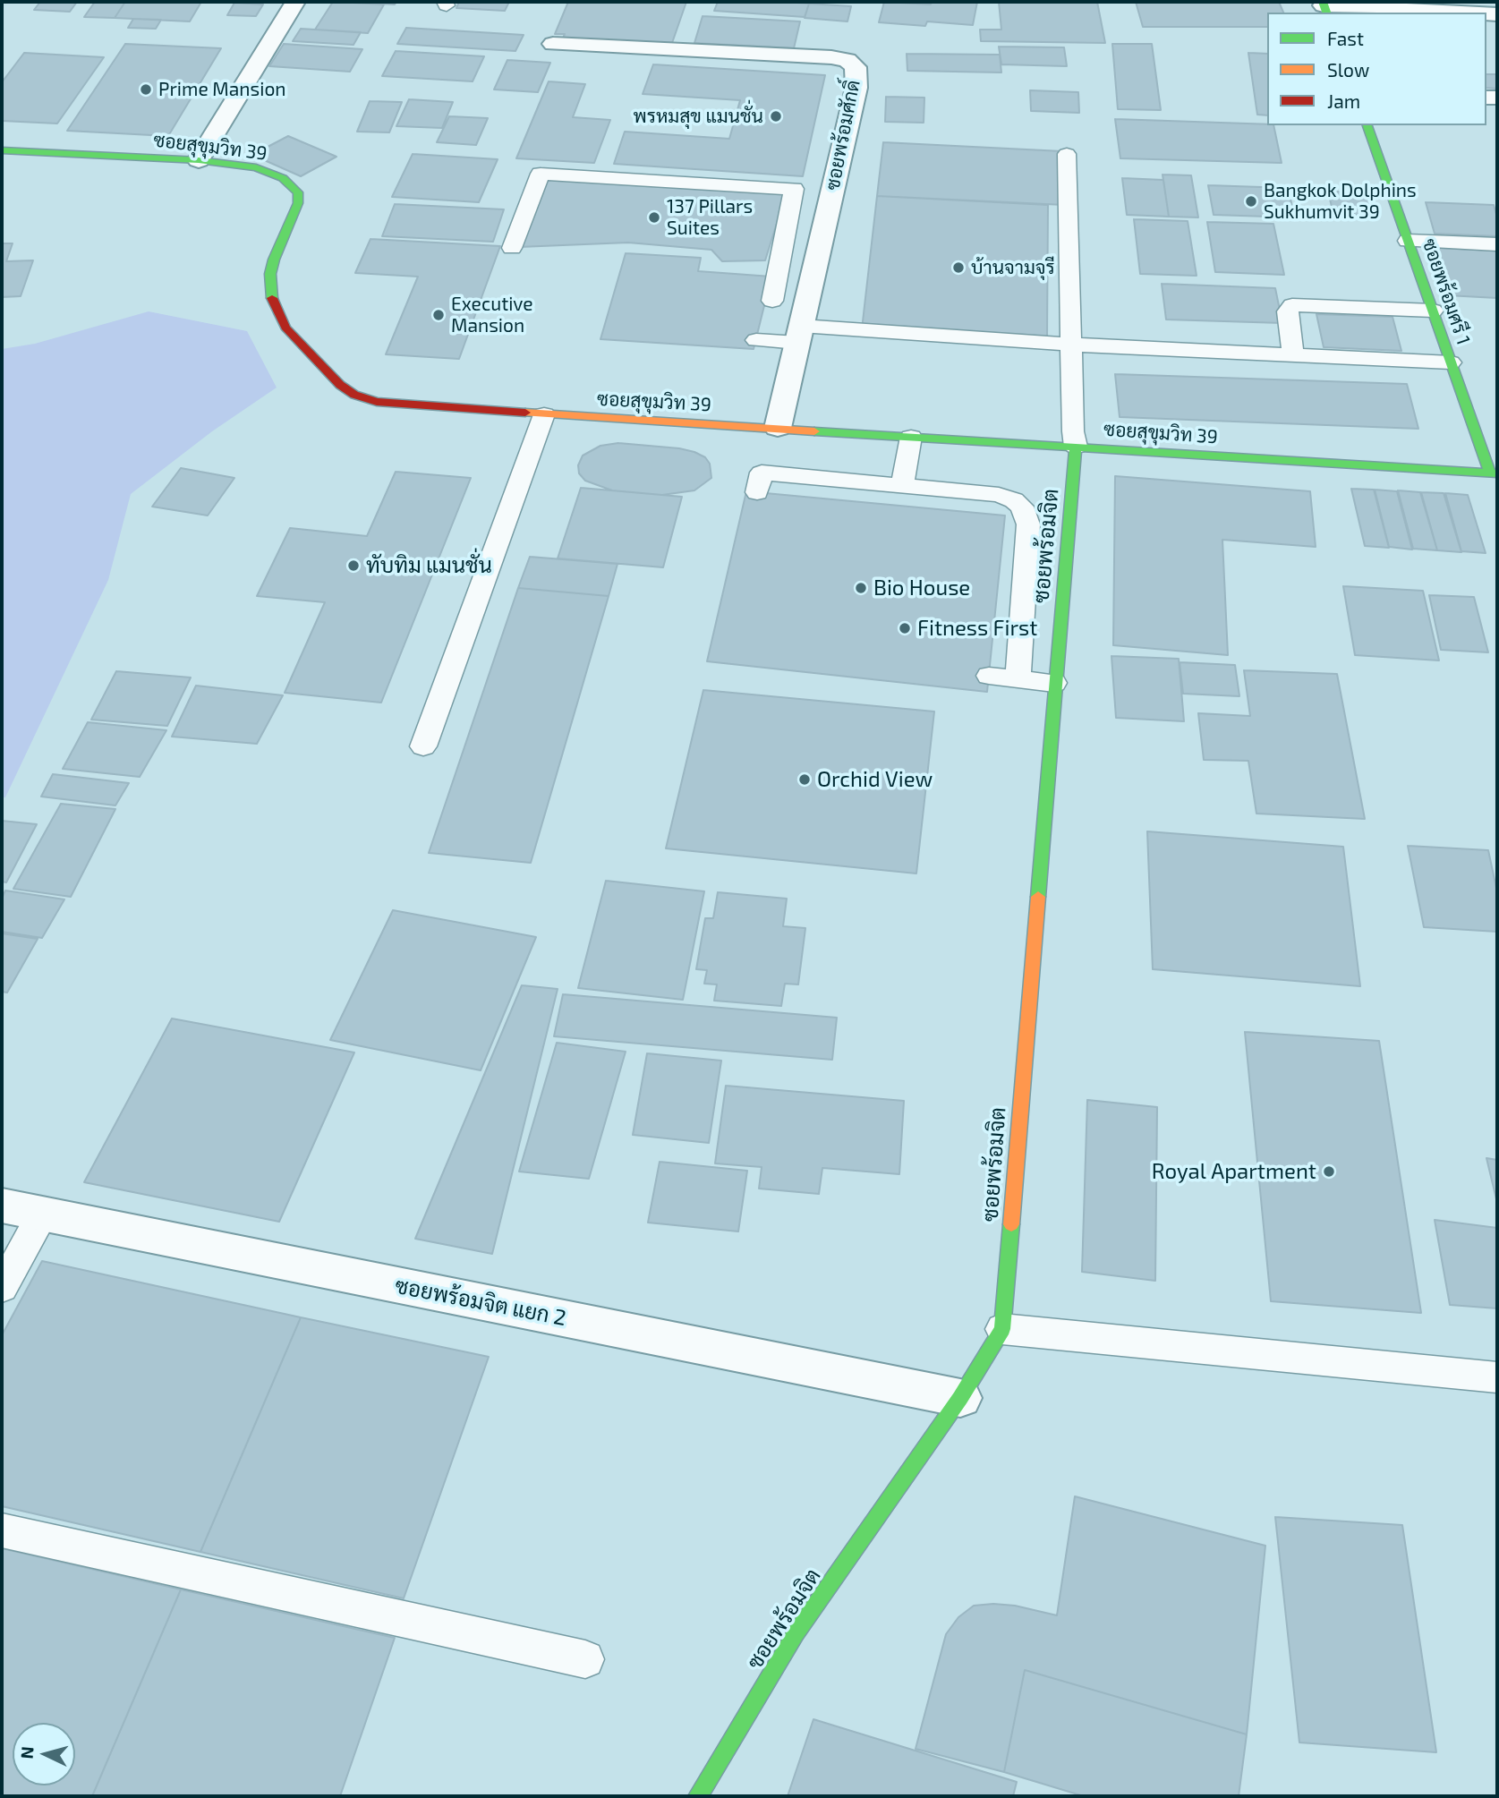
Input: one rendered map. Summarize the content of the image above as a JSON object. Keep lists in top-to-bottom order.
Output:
{
  "streets": {
    "street": [
      "ซอยพร้อมศักดิ์",
      "ซอยสุขุมวิท 39",
      "ซอยพร้อมศรี 1",
      "ซอยพร้อมจิต",
      "ซอยพร้อมจิต แยก 2"
    ]
  },
  "crossings": [
    ["ซอยพร้อมศักดิ์", "ซอยสุขุมวิท 39"],
    ["ซอยสุขุมวิท 39", "ซอยพร้อมศรี 1"],
    ["ซอยสุขุมวิท 39", "ซอยพร้อมจิต"],
    ["ซอยพร้อมจิต", "ซอยพร้อมจิต แยก 2"]
  ],
  "places": [
    "Prime Mansion",
    "พรหมสุข แมนชั่น",
    "Bangkok Dolphins Sukhumvit 39",
    "137 Pillars Suites",
    "บ้านจามจุรี",
    "Executive Mansion",
    "ทับทิม แมนชั่น",
    "Bio House",
    "Fitness First",
    "Orchid View",
    "Royal Apartment"
  ],
  "legend": ["Fast", "Slow", "Jam"],
  "north": "left"
}
